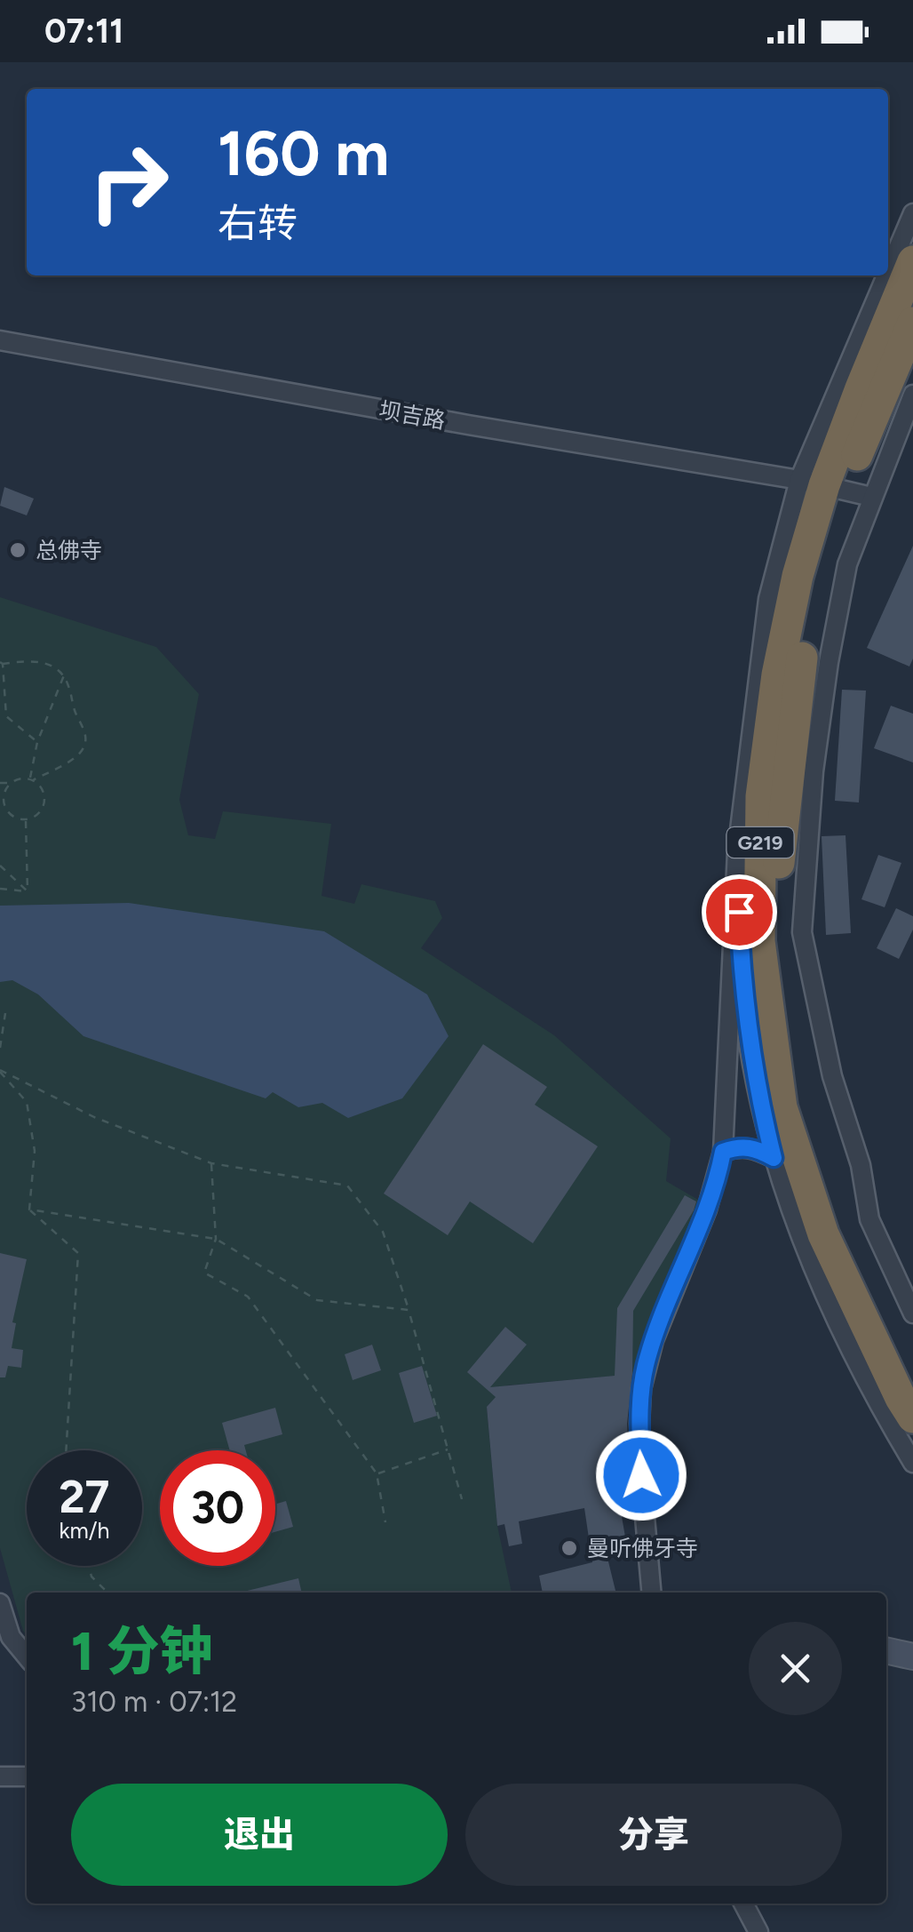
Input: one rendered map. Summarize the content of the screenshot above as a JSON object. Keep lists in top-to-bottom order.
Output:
{
  "streets": {
    "highway": ["G219"],
    "street": ["坝吉路"]
  },
  "crossings": [
    ["坝吉路", "G219"]
  ],
  "places": ["总佛寺", "曼听佛牙寺"],
  "page": {
    "status": "07:11",
    "turn": ["160 m", "右转"],
    "speed": "27 km/h",
    "limit": "30",
    "heading": ["1 分钟", "310 m · 07:12"],
    "buttons": ["退出", "分享"]
  }
}
